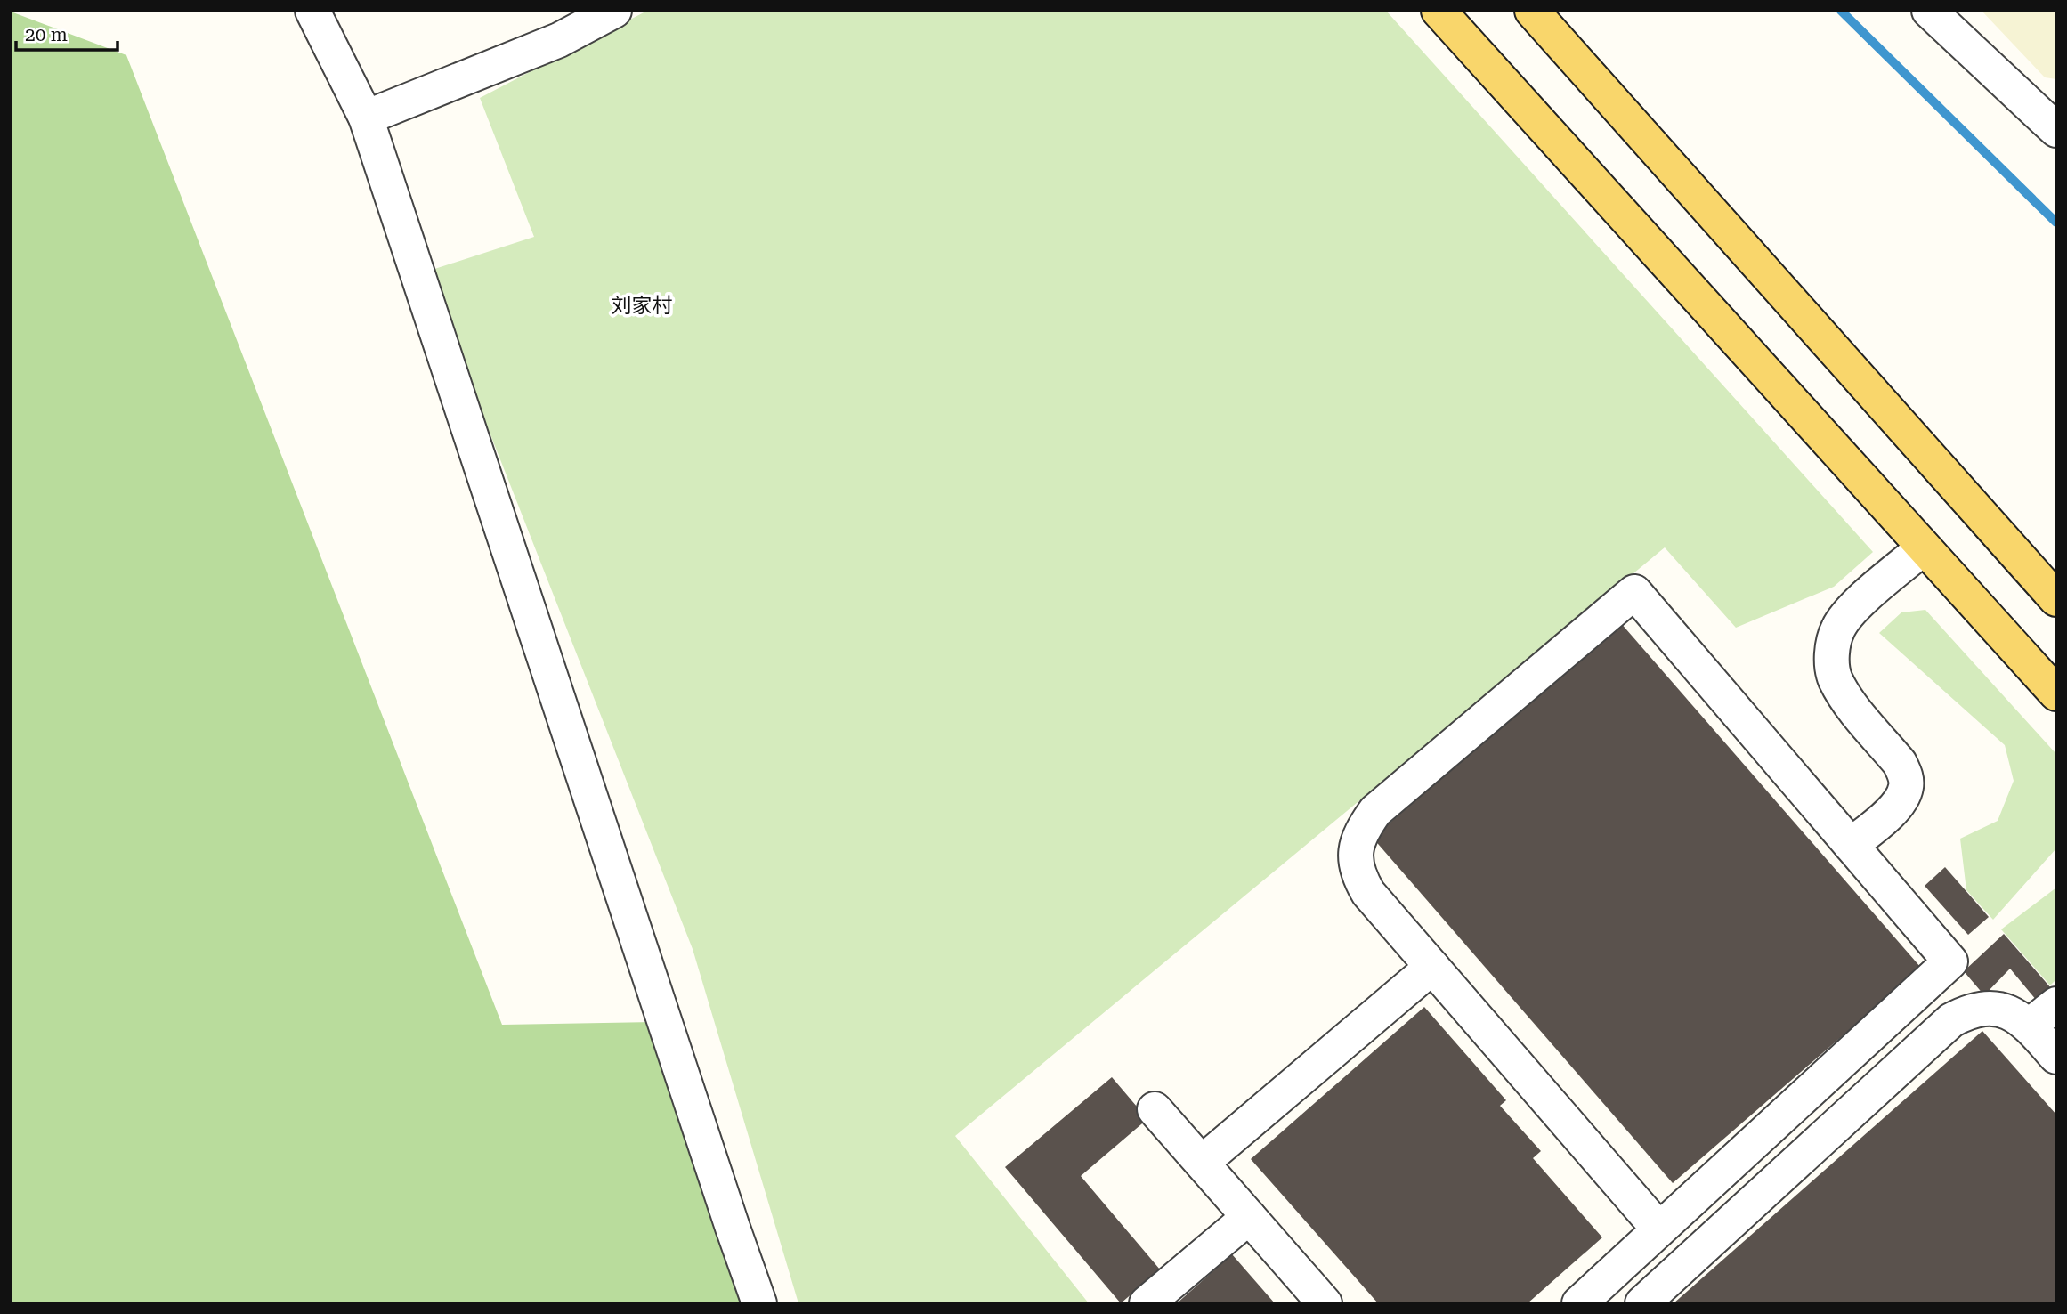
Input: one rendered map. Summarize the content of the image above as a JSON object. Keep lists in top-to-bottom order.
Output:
{
  "districts": ["刘家村"],
  "scale_bar": "20 m"
}
